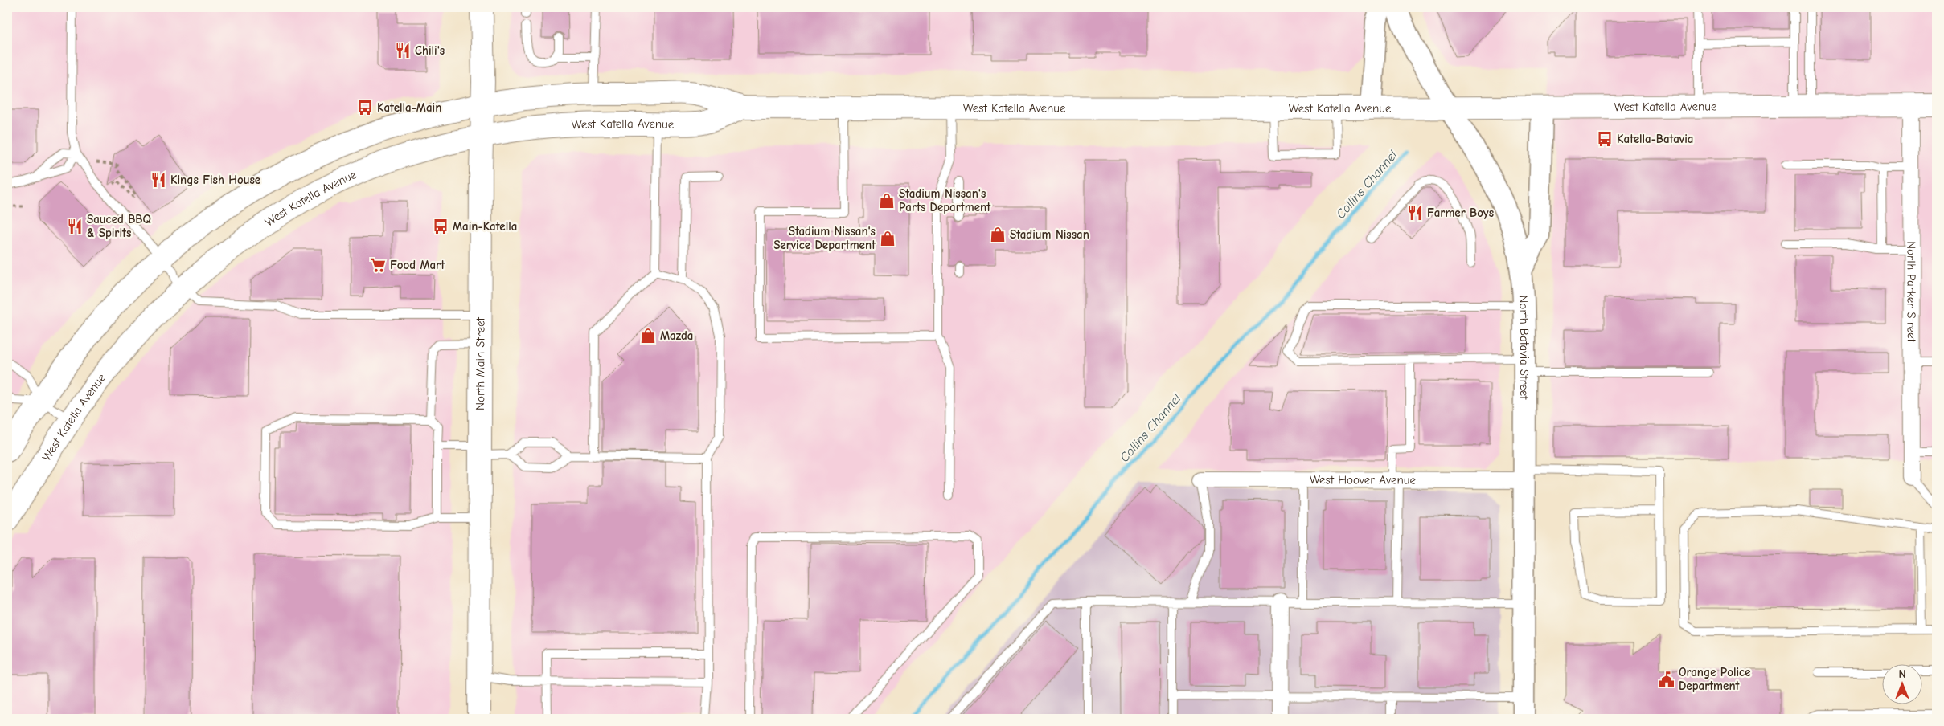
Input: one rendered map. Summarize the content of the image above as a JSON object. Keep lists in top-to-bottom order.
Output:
{
  "streets": {
    "main road": ["West Katella Avenue", "North Main Street"],
    "street": ["North Parker Street", "North Batavia Street", "West Hoover Avenue"]
  },
  "crossings": [
    ["West Katella Avenue", "North Parker Street"],
    ["West Katella Avenue", "North Batavia Street"],
    ["West Katella Avenue", "North Main Street"],
    ["North Batavia Street", "West Hoover Avenue"]
  ],
  "water": ["Collins Channel"],
  "places": {
    "restaurant": [
      "Chili's",
      "Kings Fish House",
      "Farmer Boys",
      "Sauced BBQ & Spirits"
    ],
    "bus stop": ["Katella-Main", "Katella-Batavia", "Main-Katella"],
    "shop": [
      "Stadium Nissan's Parts Department",
      "Stadium Nissan",
      "Stadium Nissan's Service Department",
      "Mazda"
    ],
    "supermarket": ["Food Mart"],
    "public building": ["Orange Police Department"]
  },
  "north": "top"
}
